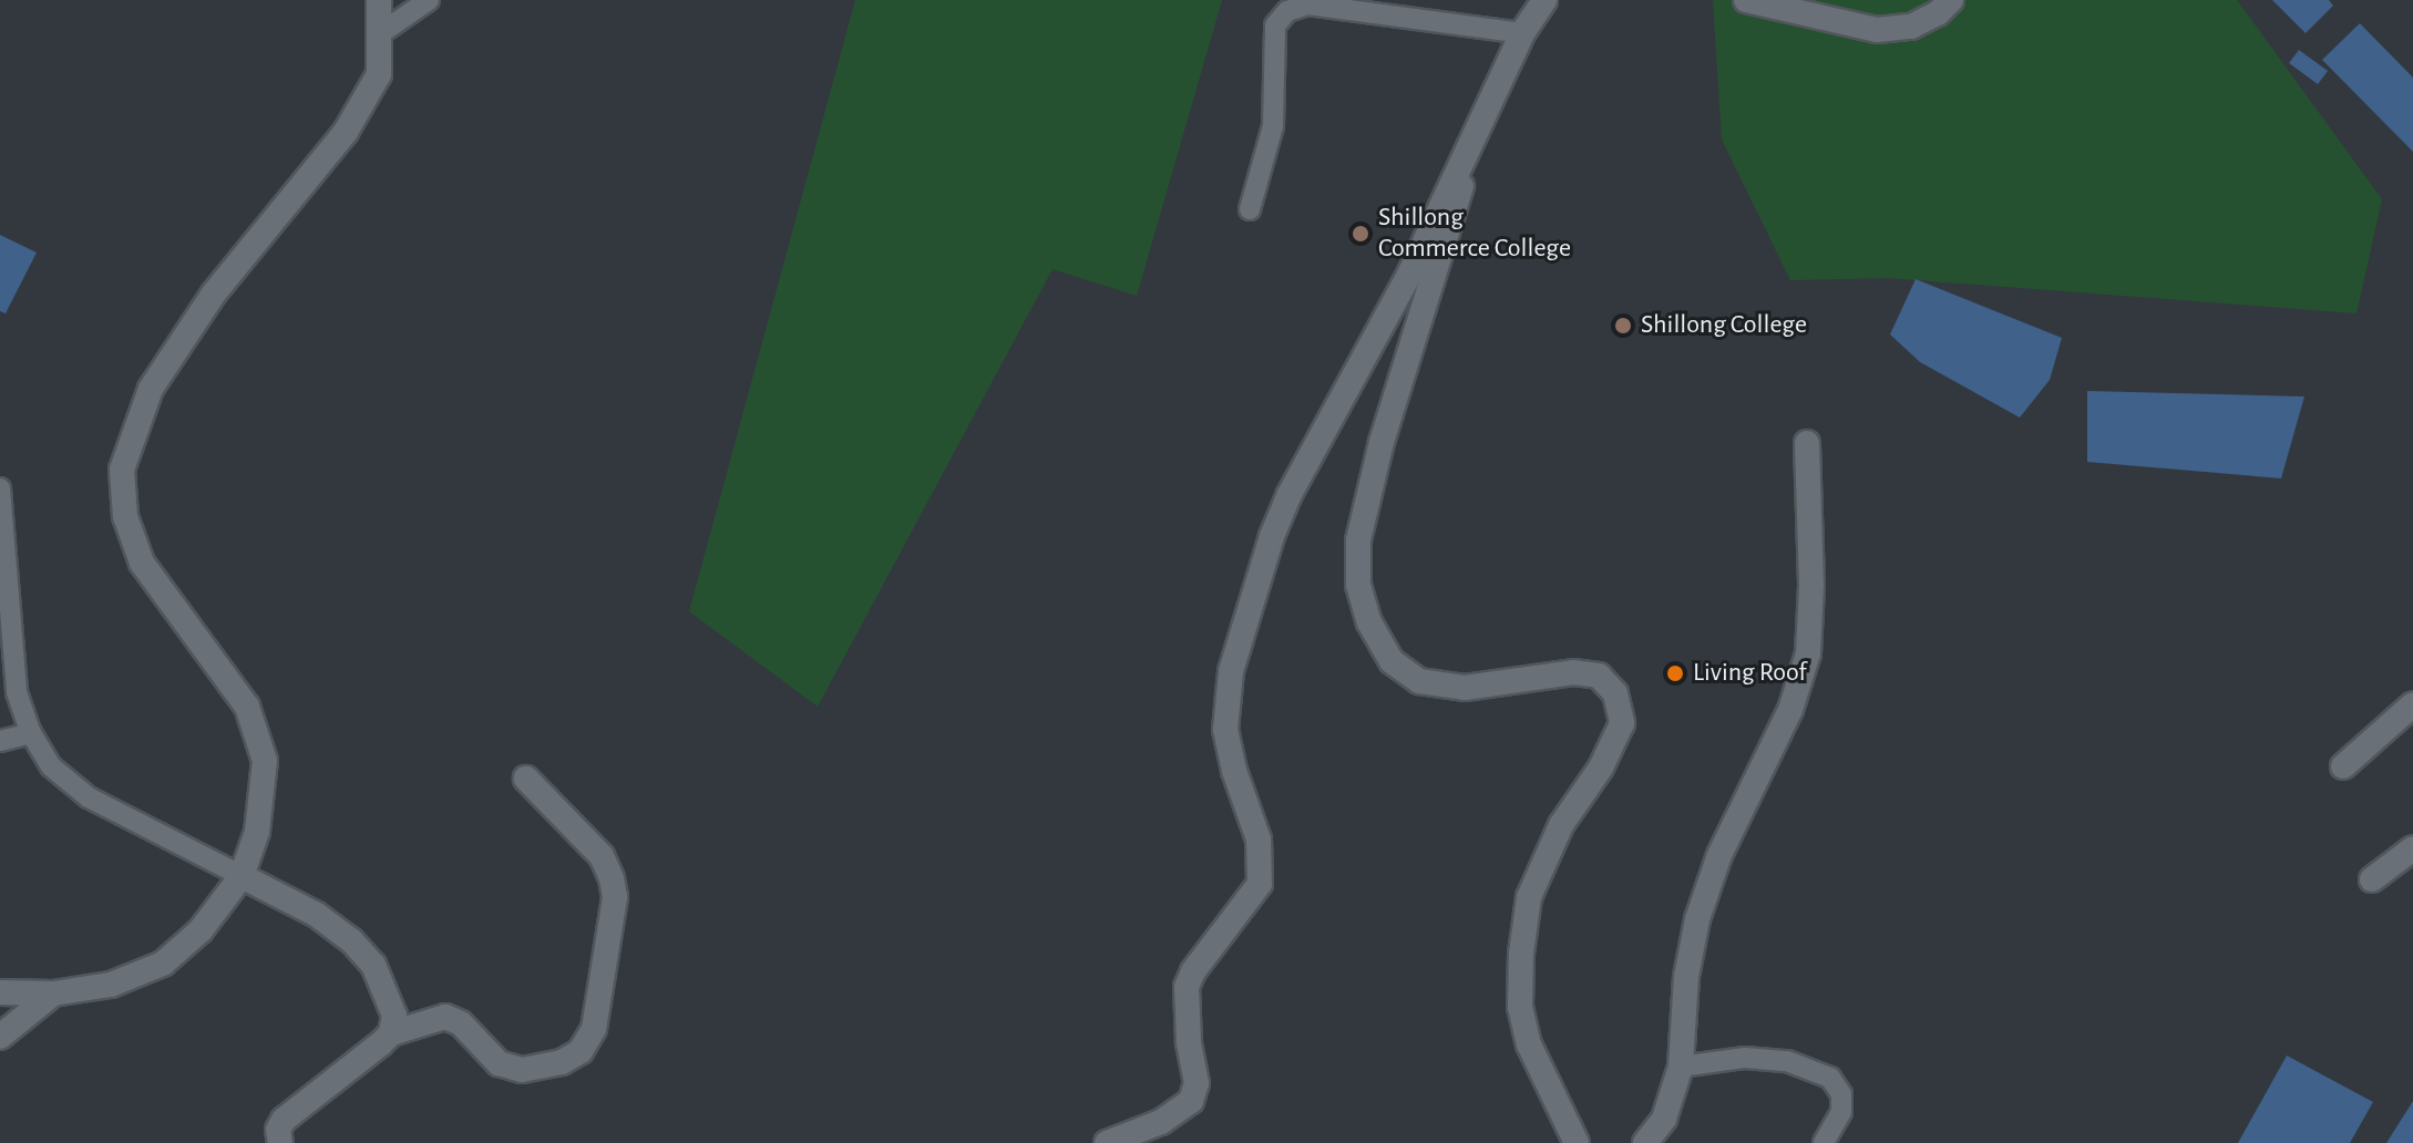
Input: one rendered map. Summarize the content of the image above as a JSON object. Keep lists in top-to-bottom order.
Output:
{
  "places": ["Shillong Commerce College", "Shillong College", "Living Roof"]
}
